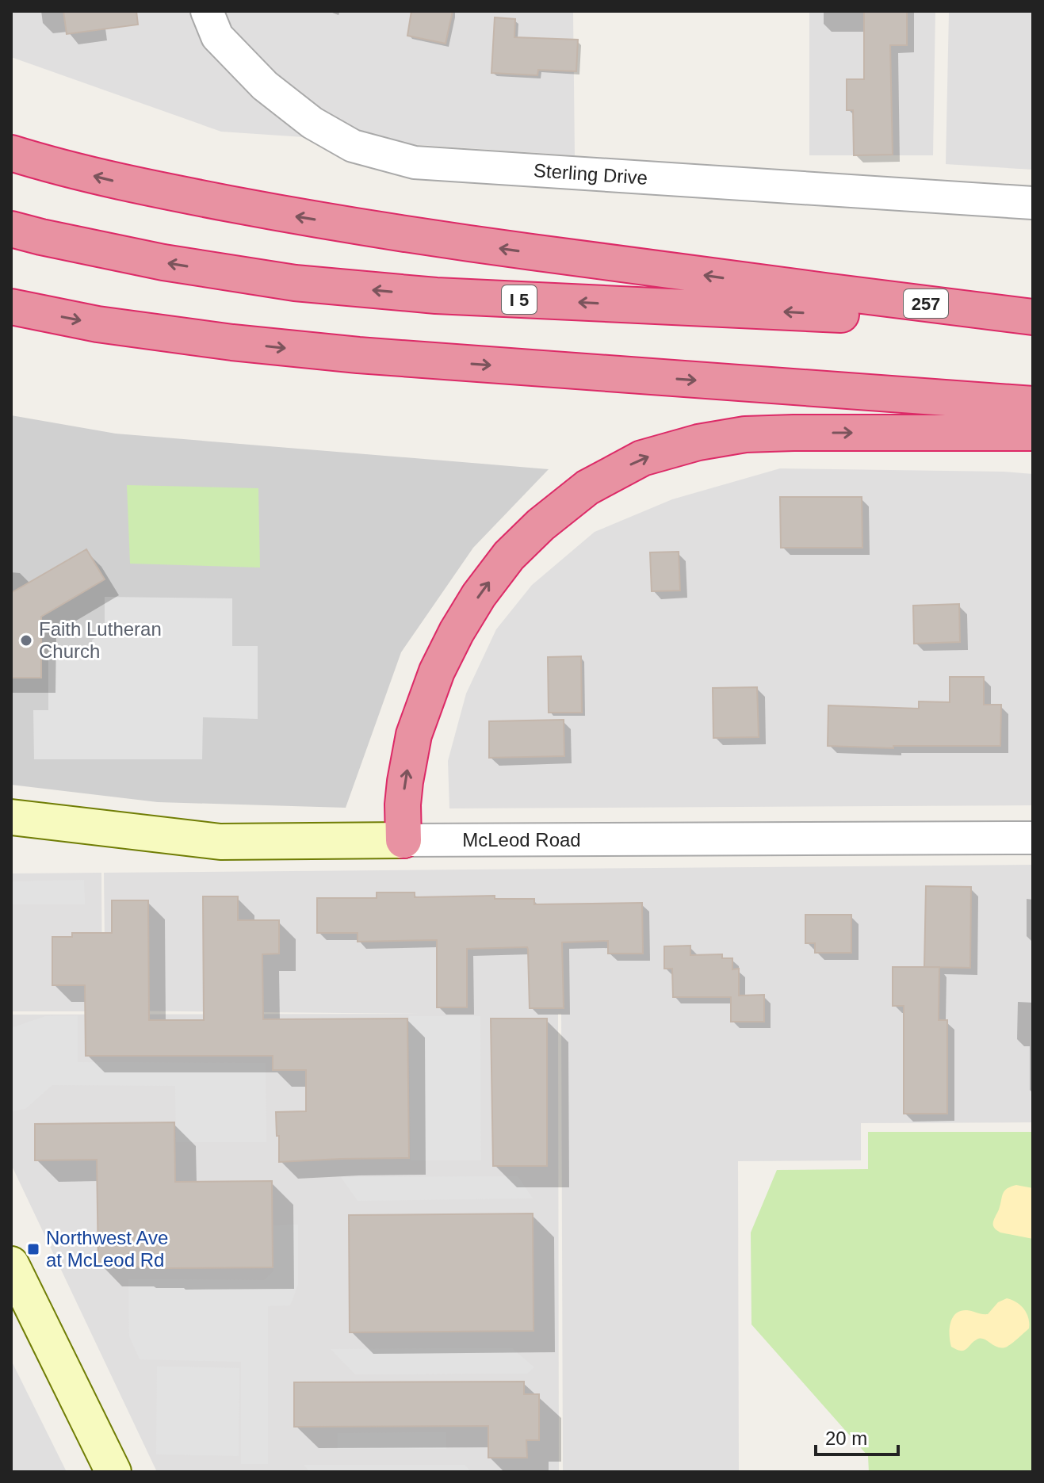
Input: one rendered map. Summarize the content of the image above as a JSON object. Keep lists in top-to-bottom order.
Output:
{
  "streets": {
    "highway": ["I 5", "257"],
    "main road": ["McLeod Road"],
    "street": ["Sterling Drive"]
  },
  "places": {
    "other": ["Faith Lutheran Church"],
    "transit": ["Northwest Ave at McLeod Rd"]
  },
  "scale_bar": "20 m"
}
